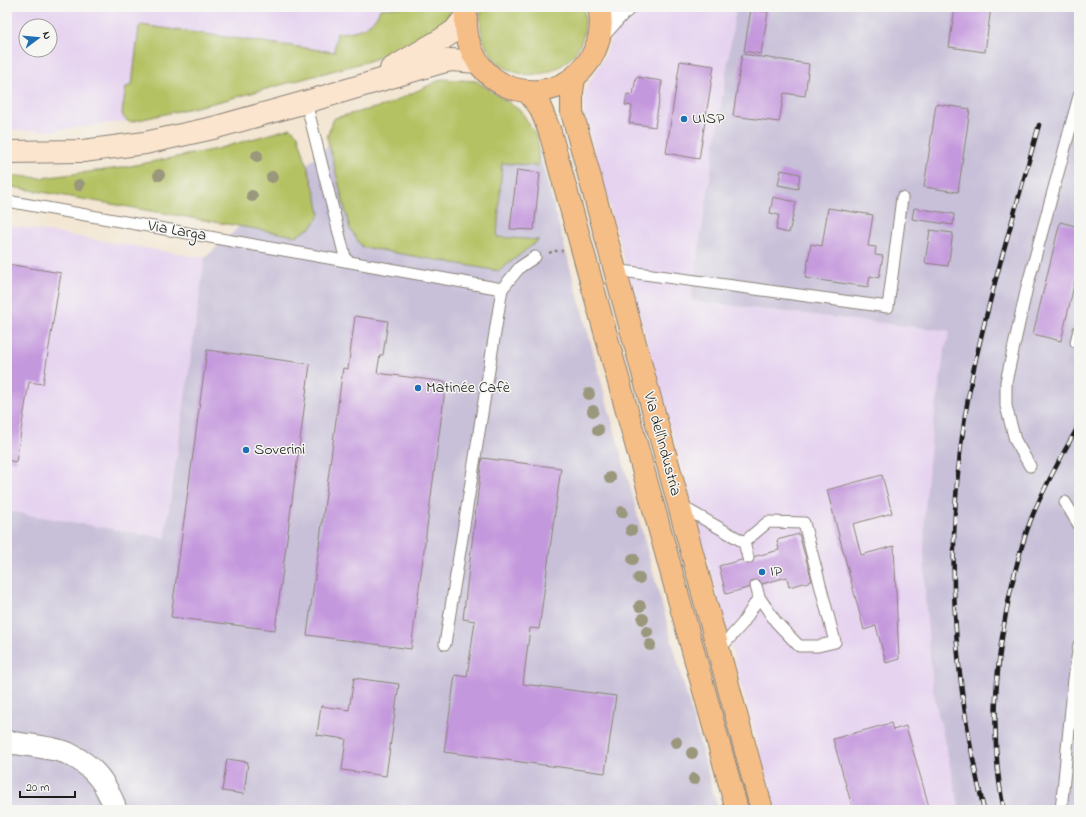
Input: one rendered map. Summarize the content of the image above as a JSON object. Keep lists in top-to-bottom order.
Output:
{
  "streets": {
    "main road": ["Via dell'Industria"],
    "lane": ["Via Larga"]
  },
  "places": [
    "UISP",
    "Matinée Cafè",
    "Soverini",
    "IP"
  ],
  "scale_bar": "20 m",
  "north": "right"
}
